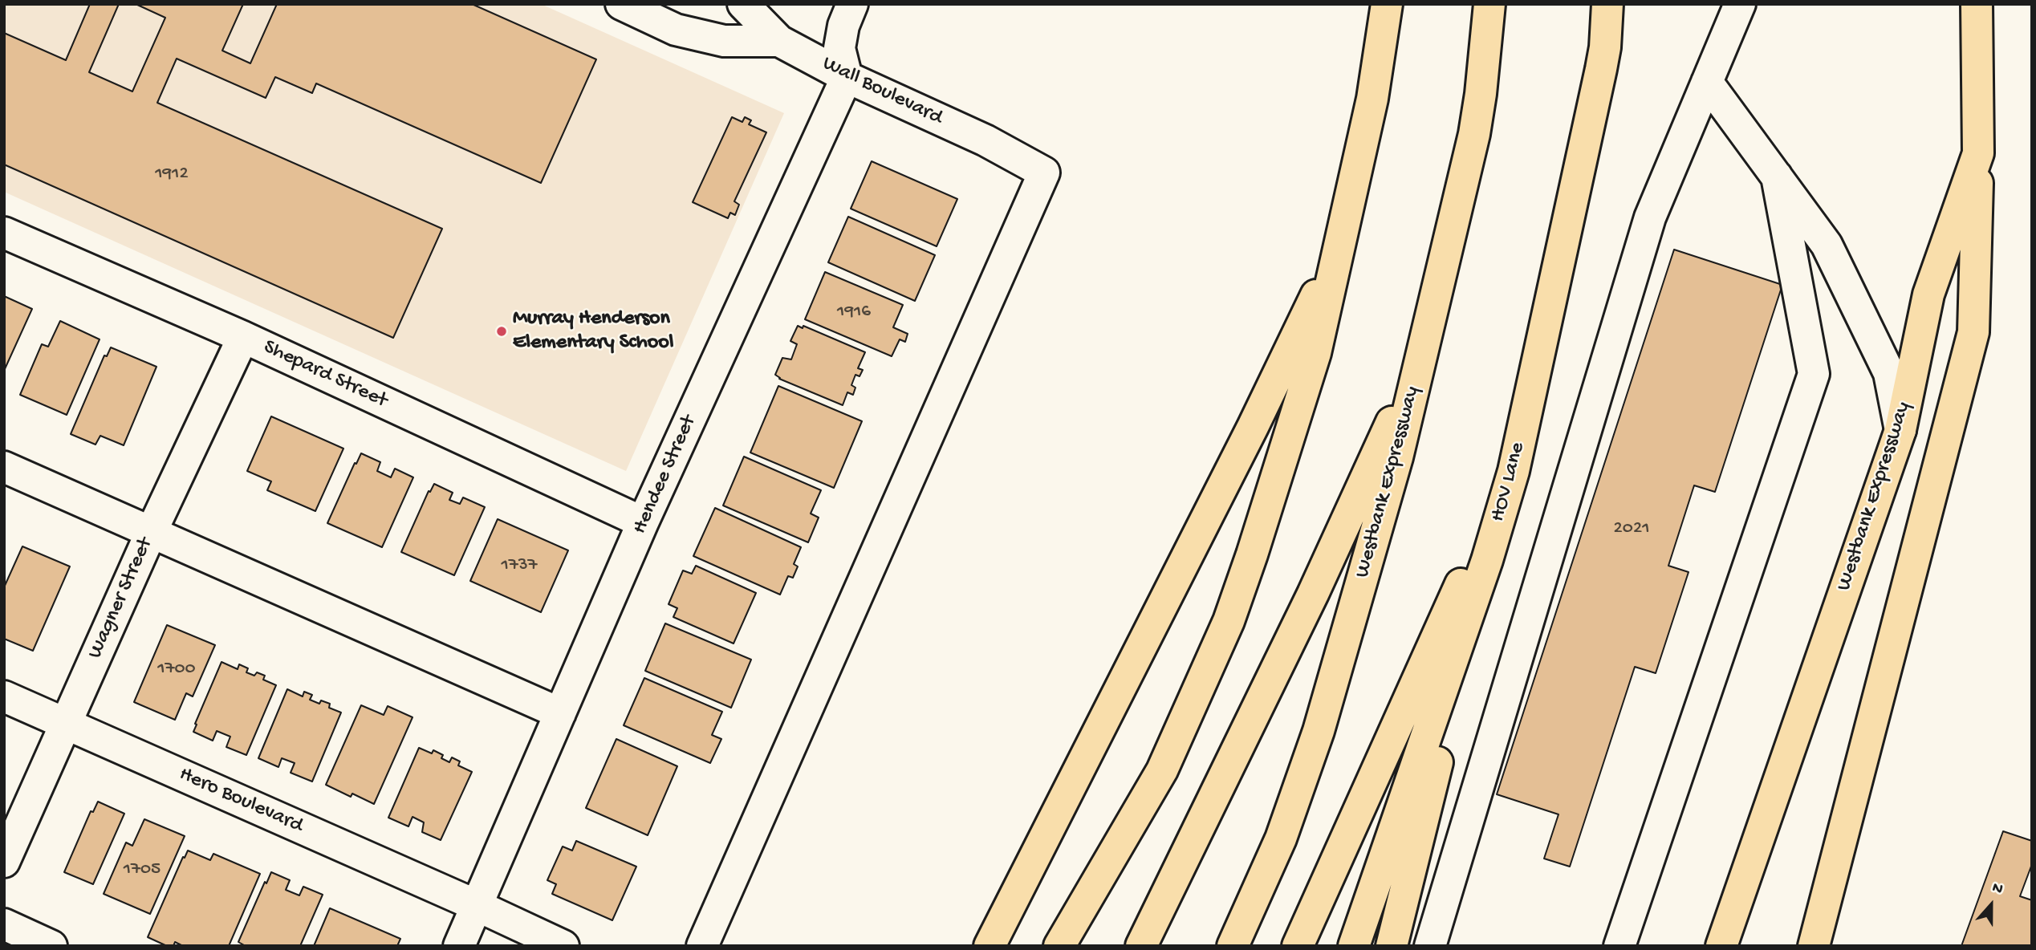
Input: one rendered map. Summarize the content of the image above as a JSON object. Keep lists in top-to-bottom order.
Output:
{
  "streets": {
    "highway": ["Westbank Expressway", "HOV Lane"],
    "street": [
      "Wall Boulevard",
      "Shepard Street",
      "Hendee Street",
      "Wagner Street",
      "Hero Boulevard"
    ]
  },
  "crossings": [
    ["Wall Boulevard", "Hendee Street"],
    ["Shepard Street", "Hendee Street"],
    ["Shepard Street", "Wagner Street"],
    ["Hendee Street", "Hero Boulevard"],
    ["Wagner Street", "Hero Boulevard"]
  ],
  "places": ["Murray Henderson Elementary School"],
  "house_numbers": [
    "1912",
    "1916",
    "2021",
    "1737",
    "1700",
    "1705"
  ],
  "north": "top"
}
